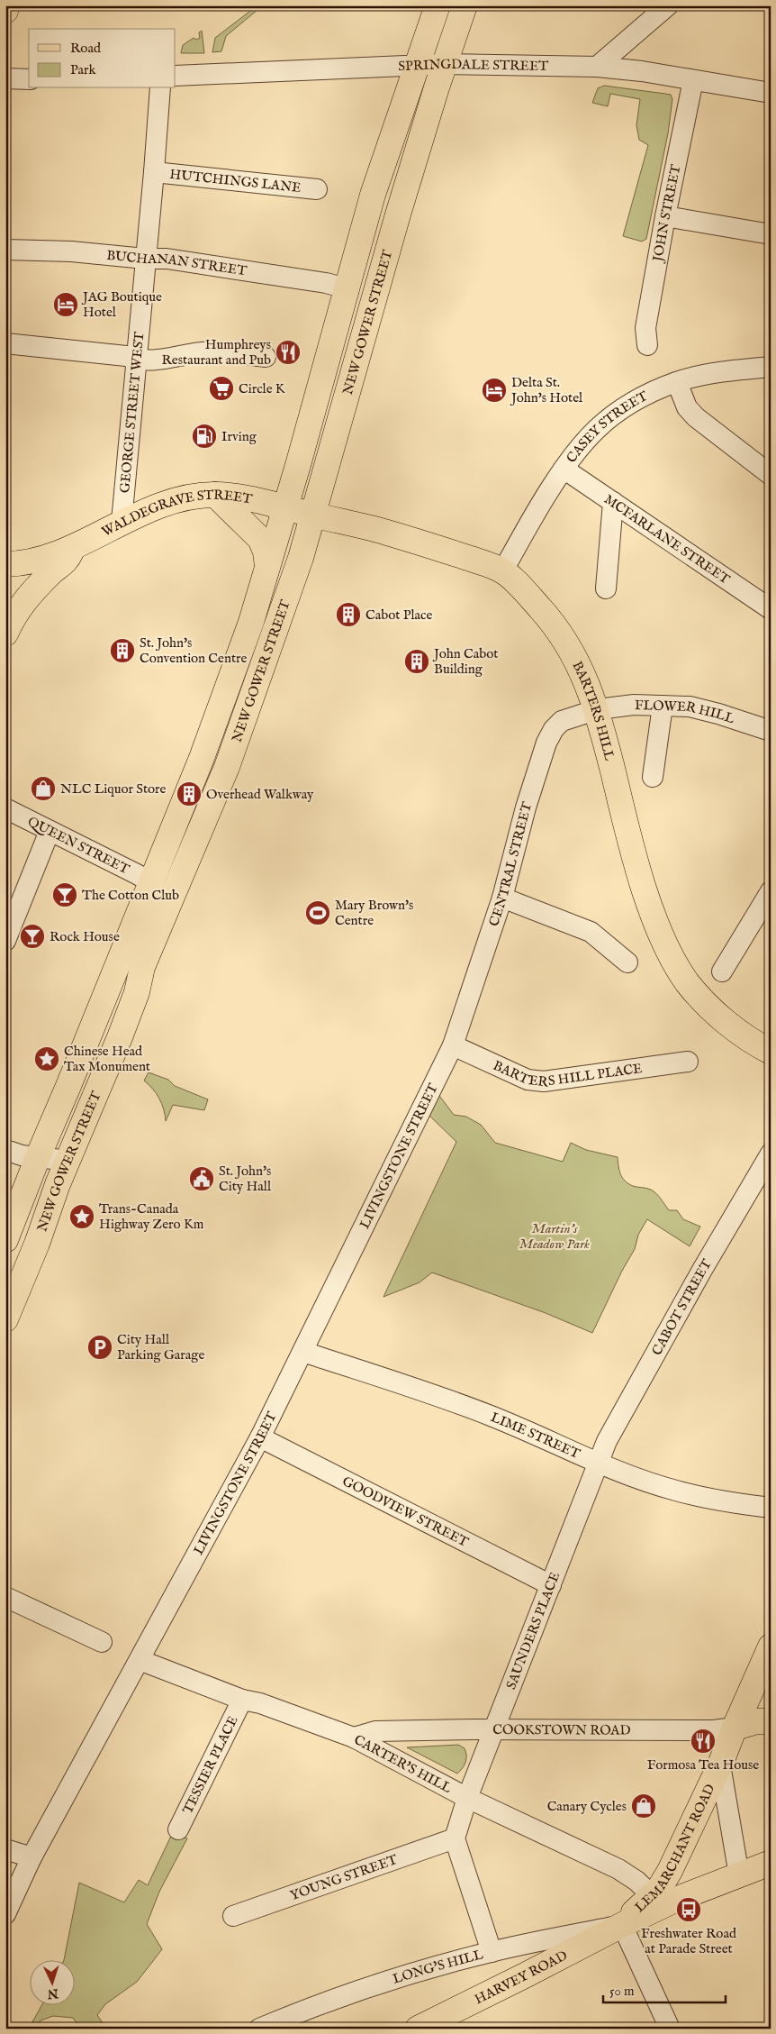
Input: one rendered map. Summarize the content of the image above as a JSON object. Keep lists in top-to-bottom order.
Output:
{
  "streets": {
    "main road": [
      "NEW GOWER STREET",
      "WALDEGRAVE STREET",
      "BARTERS HILL",
      "COOKSTOWN ROAD",
      "LEMARCHANT ROAD",
      "HARVEY ROAD"
    ],
    "street": [
      "SPRINGDALE STREET",
      "HUTCHINGS LANE",
      "JOHN STREET",
      "BUCHANAN STREET",
      "GEORGE STREET WEST",
      "CASEY STREET",
      "MCFARLANE STREET",
      "FLOWER HILL",
      "QUEEN STREET",
      "CENTRAL STREET",
      "BARTERS HILL PLACE",
      "LIVINGSTONE STREET",
      "CABOT STREET",
      "LIME STREET",
      "GOODVIEW STREET",
      "SAUNDERS PLACE",
      "CARTER'S HILL",
      "TESSIER PLACE",
      "YOUNG STREET",
      "LONG'S HILL"
    ]
  },
  "crossings": [
    ["SPRINGDALE STREET", "JOHN STREET"],
    ["SPRINGDALE STREET", "NEW GOWER STREET"],
    ["HUTCHINGS LANE", "GEORGE STREET WEST"],
    ["BUCHANAN STREET", "NEW GOWER STREET"],
    ["BUCHANAN STREET", "GEORGE STREET WEST"],
    ["NEW GOWER STREET", "WALDEGRAVE STREET"],
    ["NEW GOWER STREET", "BARTERS HILL"],
    ["NEW GOWER STREET", "QUEEN STREET"],
    ["GEORGE STREET WEST", "WALDEGRAVE STREET"],
    ["CASEY STREET", "MCFARLANE STREET"],
    ["CASEY STREET", "BARTERS HILL"],
    ["WALDEGRAVE STREET", "BARTERS HILL"],
    ["BARTERS HILL", "FLOWER HILL"],
    ["BARTERS HILL", "CENTRAL STREET"],
    ["FLOWER HILL", "CENTRAL STREET"],
    ["CENTRAL STREET", "BARTERS HILL PLACE"],
    ["CENTRAL STREET", "LIVINGSTONE STREET"],
    ["BARTERS HILL PLACE", "LIVINGSTONE STREET"],
    ["LIVINGSTONE STREET", "LIME STREET"],
    ["LIVINGSTONE STREET", "GOODVIEW STREET"],
    ["LIVINGSTONE STREET", "CARTER'S HILL"],
    ["CABOT STREET", "LIME STREET"],
    ["CABOT STREET", "SAUNDERS PLACE"],
    ["LIME STREET", "SAUNDERS PLACE"],
    ["GOODVIEW STREET", "SAUNDERS PLACE"],
    ["SAUNDERS PLACE", "COOKSTOWN ROAD"],
    ["SAUNDERS PLACE", "CARTER'S HILL"],
    ["SAUNDERS PLACE", "YOUNG STREET"],
    ["COOKSTOWN ROAD", "CARTER'S HILL"],
    ["COOKSTOWN ROAD", "LEMARCHANT ROAD"],
    ["CARTER'S HILL", "TESSIER PLACE"],
    ["CARTER'S HILL", "LEMARCHANT ROAD"],
    ["LEMARCHANT ROAD", "LONG'S HILL"],
    ["LEMARCHANT ROAD", "HARVEY ROAD"],
    ["LONG'S HILL", "HARVEY ROAD"]
  ],
  "parks": ["Martin's Meadow Park"],
  "places": {
    "hotel": ["JAG Boutique Hotel", "Delta St. John's Hotel"],
    "restaurant": ["Humphreys Restaurant and Pub", "Formosa Tea House"],
    "supermarket": ["Circle K"],
    "fuel station": ["Irving"],
    "building": [
      "Cabot Place",
      "St. John's Convention Centre",
      "John Cabot Building",
      "Overhead Walkway"
    ],
    "shop": ["NLC Liquor Store", "Canary Cycles"],
    "bar": ["The Cotton Club", "Rock House"],
    "sports": ["Mary Brown's Centre"],
    "place": ["Chinese Head Tax Monument", "Trans-Canada Highway Zero Km"],
    "public building": ["St. John's City Hall"],
    "parking": ["City Hall Parking Garage"],
    "bus stop": ["Freshwater Road at Parade Street"]
  },
  "legend": ["Road", "Park"],
  "scale_bar": "50 m",
  "north": "bottom"
}
